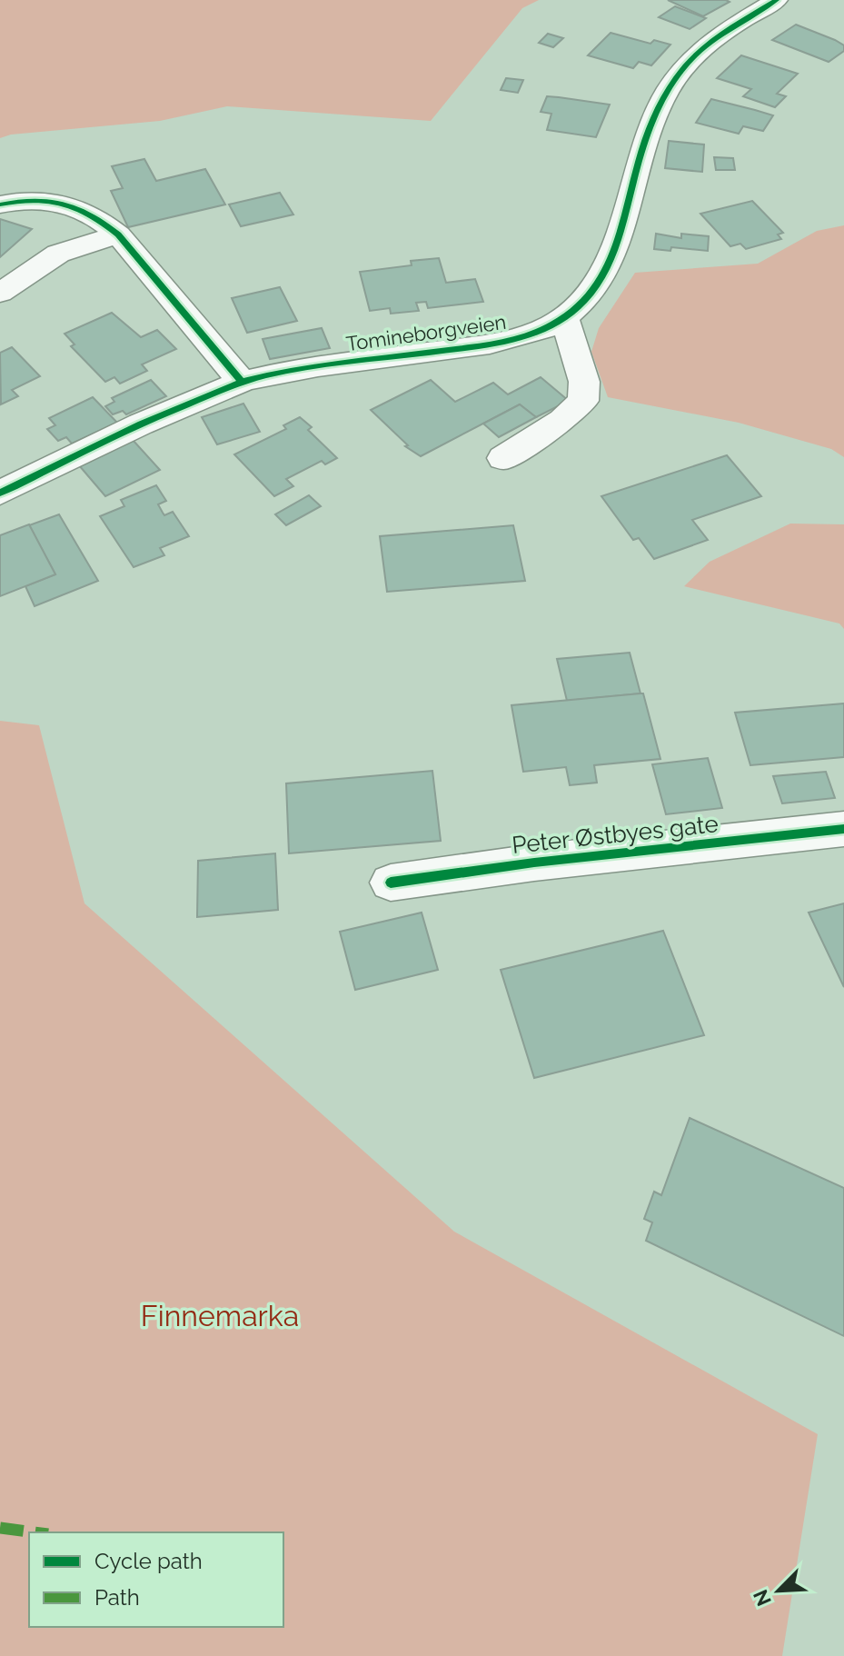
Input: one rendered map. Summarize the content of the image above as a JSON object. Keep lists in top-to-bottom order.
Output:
{
  "streets": {
    "street": ["Tomineborgveien", "Peter Østbyes gate"]
  },
  "parks": ["Finnemarka"],
  "legend": ["Cycle path", "Path"],
  "north": "bottom left"
}
